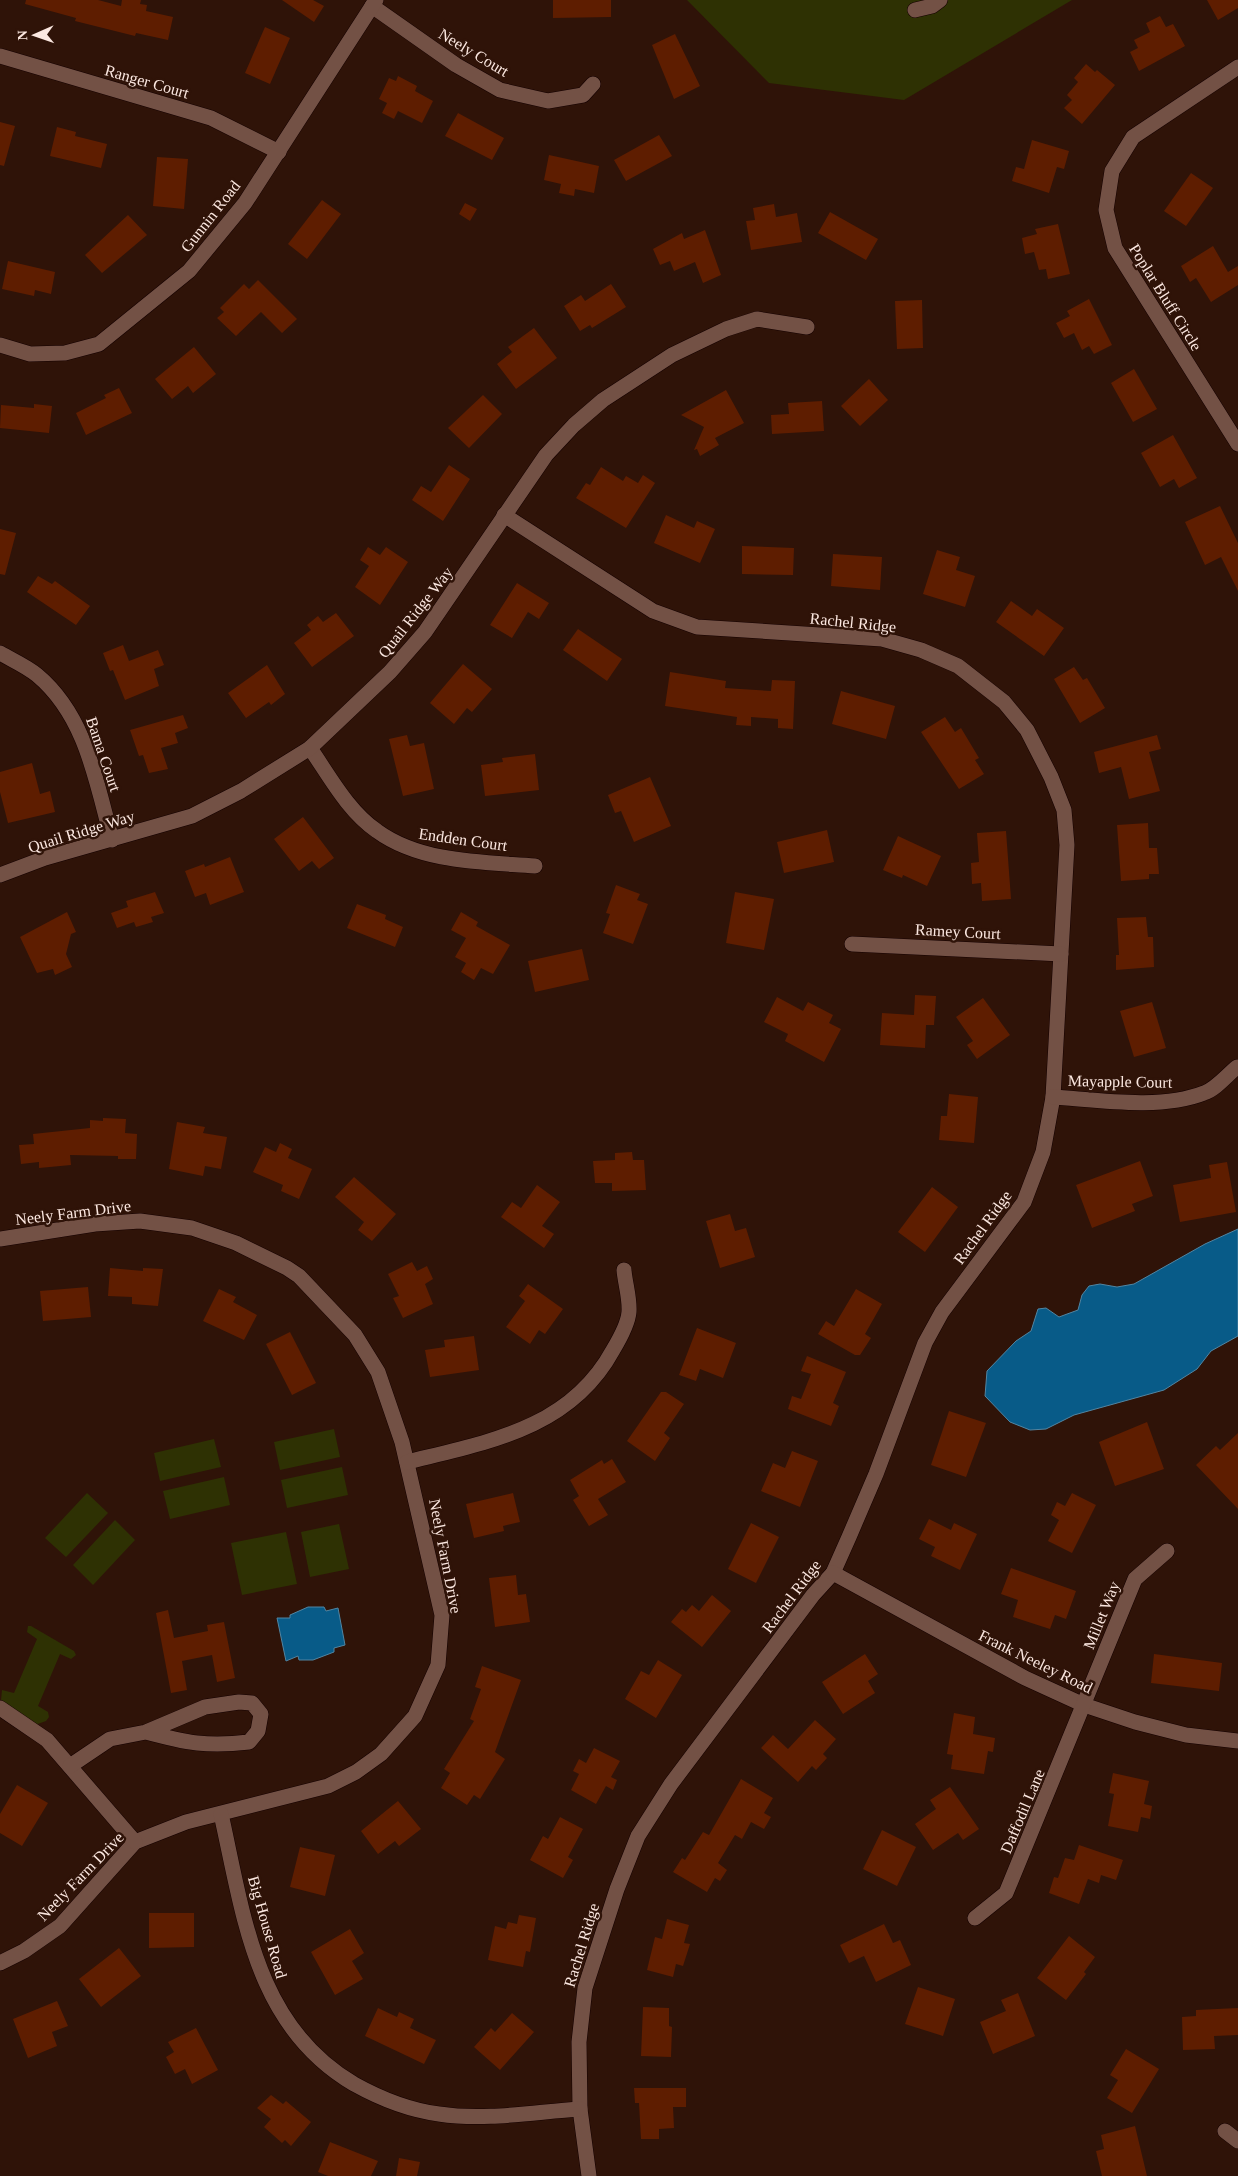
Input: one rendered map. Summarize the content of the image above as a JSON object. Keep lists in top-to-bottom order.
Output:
{
  "streets": {
    "street": [
      "Neely Court",
      "Ranger Court",
      "Gunnin Road",
      "Poplar Bluff Circle",
      "Quail Ridge Way",
      "Rachel Ridge",
      "Bama Court",
      "Endden Court",
      "Ramey Court",
      "Mayapple Court",
      "Neely Farm Drive",
      "Millet Way",
      "Frank Neeley Road",
      "Daffodil Lane",
      "Big House Road"
    ]
  },
  "crossings": [
    ["Neely Court", "Gunnin Road"],
    ["Ranger Court", "Gunnin Road"],
    ["Quail Ridge Way", "Rachel Ridge"],
    ["Quail Ridge Way", "Bama Court"],
    ["Quail Ridge Way", "Endden Court"],
    ["Rachel Ridge", "Ramey Court"],
    ["Rachel Ridge", "Mayapple Court"],
    ["Rachel Ridge", "Frank Neeley Road"],
    ["Rachel Ridge", "Big House Road"],
    ["Neely Farm Drive", "Big House Road"],
    ["Millet Way", "Frank Neeley Road"],
    ["Millet Way", "Daffodil Lane"],
    ["Frank Neeley Road", "Daffodil Lane"]
  ],
  "north": "left"
}
